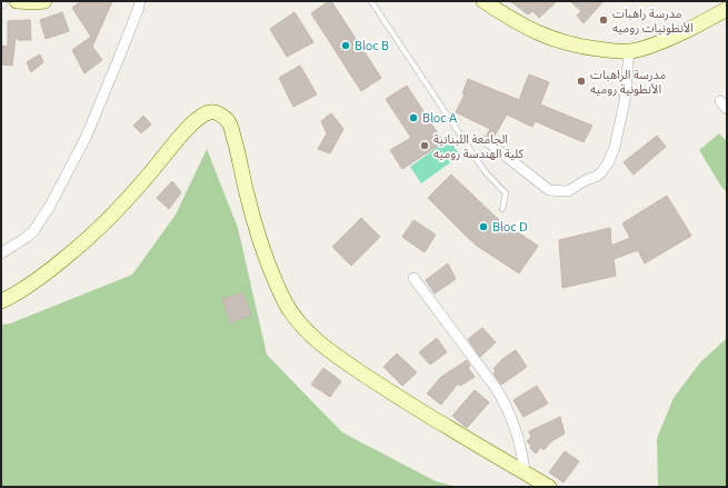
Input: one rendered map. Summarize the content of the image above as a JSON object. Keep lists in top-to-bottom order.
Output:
{
  "places": [
    "مدرسة راهبات الأنطونيات روميه",
    "Bloc B",
    "مدرسة الراهبات الأنطونية روميه",
    "Bloc A",
    "الجامعة اللبنانية كلية الهندسة روميه",
    "Bloc D"
  ]
}
